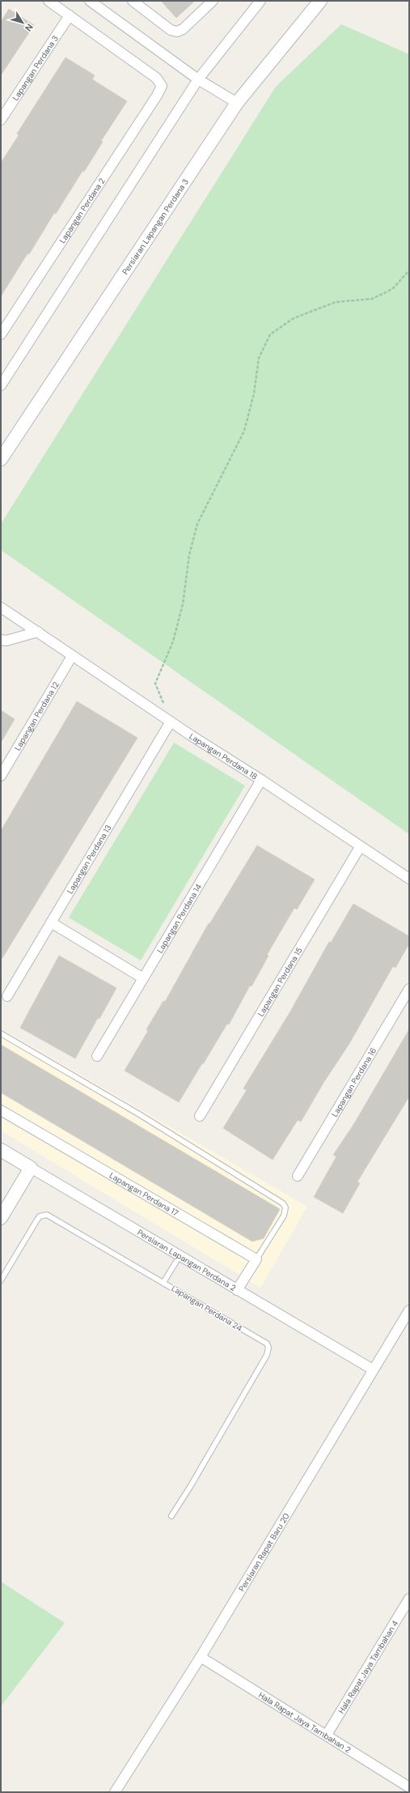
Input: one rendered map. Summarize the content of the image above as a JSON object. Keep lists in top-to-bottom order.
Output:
{
  "streets": {
    "street": [
      "Lapangan Perdana 3",
      "Lapangan Perdana 2",
      "Persiaran Lapangan Perdana 3",
      "Lapangan Perdana 12",
      "Lapangan Perdana 18",
      "Lapangan Perdana 13",
      "Lapangan Perdana 14",
      "Lapangan Perdana 15",
      "Lapangan Perdana 16",
      "Lapangan Perdana 17",
      "Persiaran Lapangan Perdana 2",
      "Persiaran Rapat Baru 20",
      "Hala Rapat Jaya Tambahan 4",
      "Hala Rapat Jaya Tambahan 2"
    ],
    "lane": ["Lapangan Perdana 24"]
  },
  "crossings": [
    ["Lapangan Perdana 3", "Lapangan Perdana 2"],
    ["Lapangan Perdana 12", "Lapangan Perdana 18"],
    ["Lapangan Perdana 18", "Lapangan Perdana 13"],
    ["Lapangan Perdana 18", "Lapangan Perdana 14"],
    ["Lapangan Perdana 18", "Lapangan Perdana 15"],
    ["Persiaran Lapangan Perdana 2", "Persiaran Rapat Baru 20"],
    ["Persiaran Rapat Baru 20", "Hala Rapat Jaya Tambahan 2"],
    ["Hala Rapat Jaya Tambahan 4", "Hala Rapat Jaya Tambahan 2"]
  ],
  "north": "bottom right"
}
